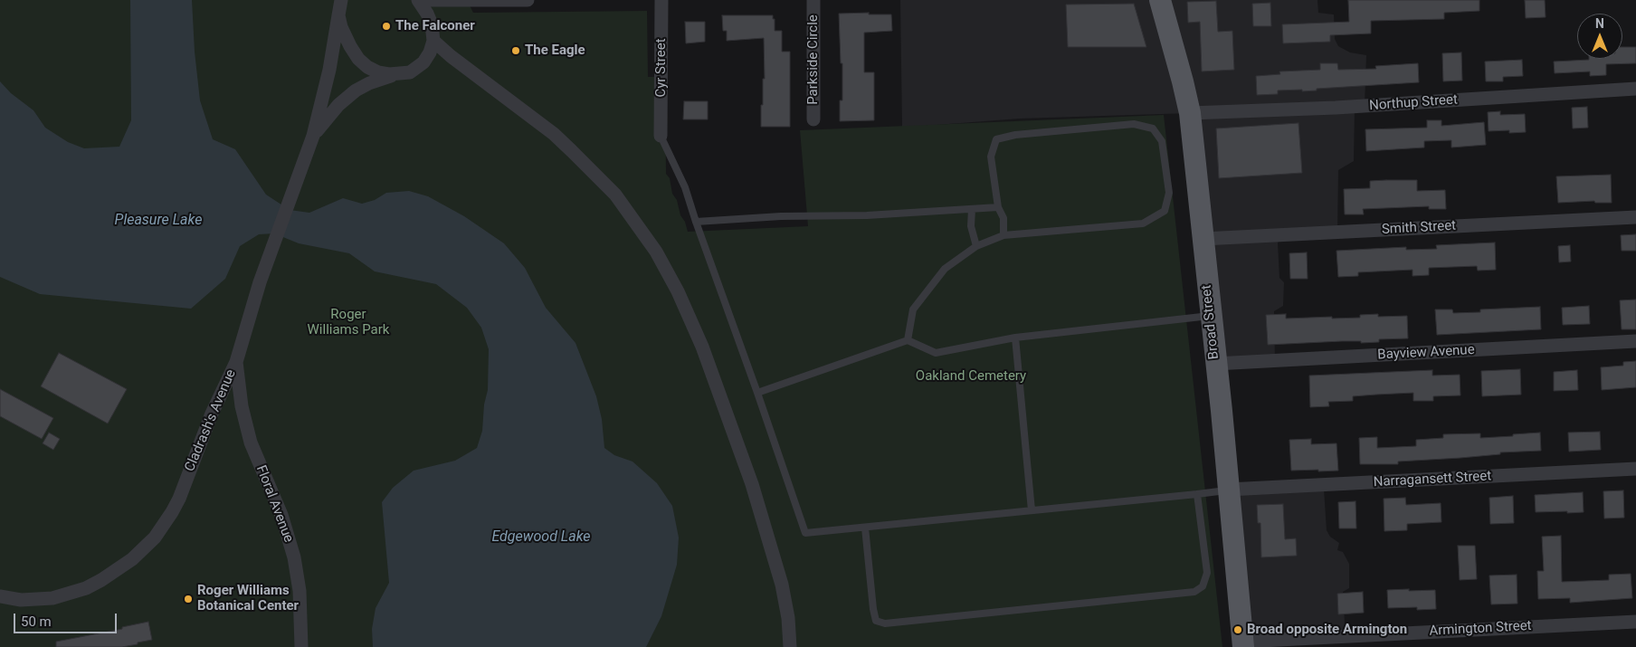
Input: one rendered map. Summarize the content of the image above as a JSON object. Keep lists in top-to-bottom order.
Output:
{
  "streets": {
    "main road": ["Broad Street"],
    "street": [
      "Parkside Circle",
      "Cyr Street",
      "Northup Street",
      "Smith Street",
      "Bayview Avenue",
      "Cladrash's Avenue",
      "Narragansett Street",
      "Floral Avenue",
      "Armington Street"
    ]
  },
  "crossings": [
    ["Northup Street", "Broad Street"],
    ["Smith Street", "Broad Street"],
    ["Broad Street", "Bayview Avenue"],
    ["Broad Street", "Narragansett Street"],
    ["Broad Street", "Armington Street"],
    ["Cladrash's Avenue", "Floral Avenue"]
  ],
  "water": ["Pleasure Lake", "Edgewood Lake"],
  "parks": ["Roger Williams Park", "Oakland Cemetery"],
  "places": [
    "The Falconer",
    "The Eagle",
    "Roger Williams Botanical Center",
    "Broad opposite Armington"
  ],
  "scale_bar": "50 m",
  "north": "top"
}
